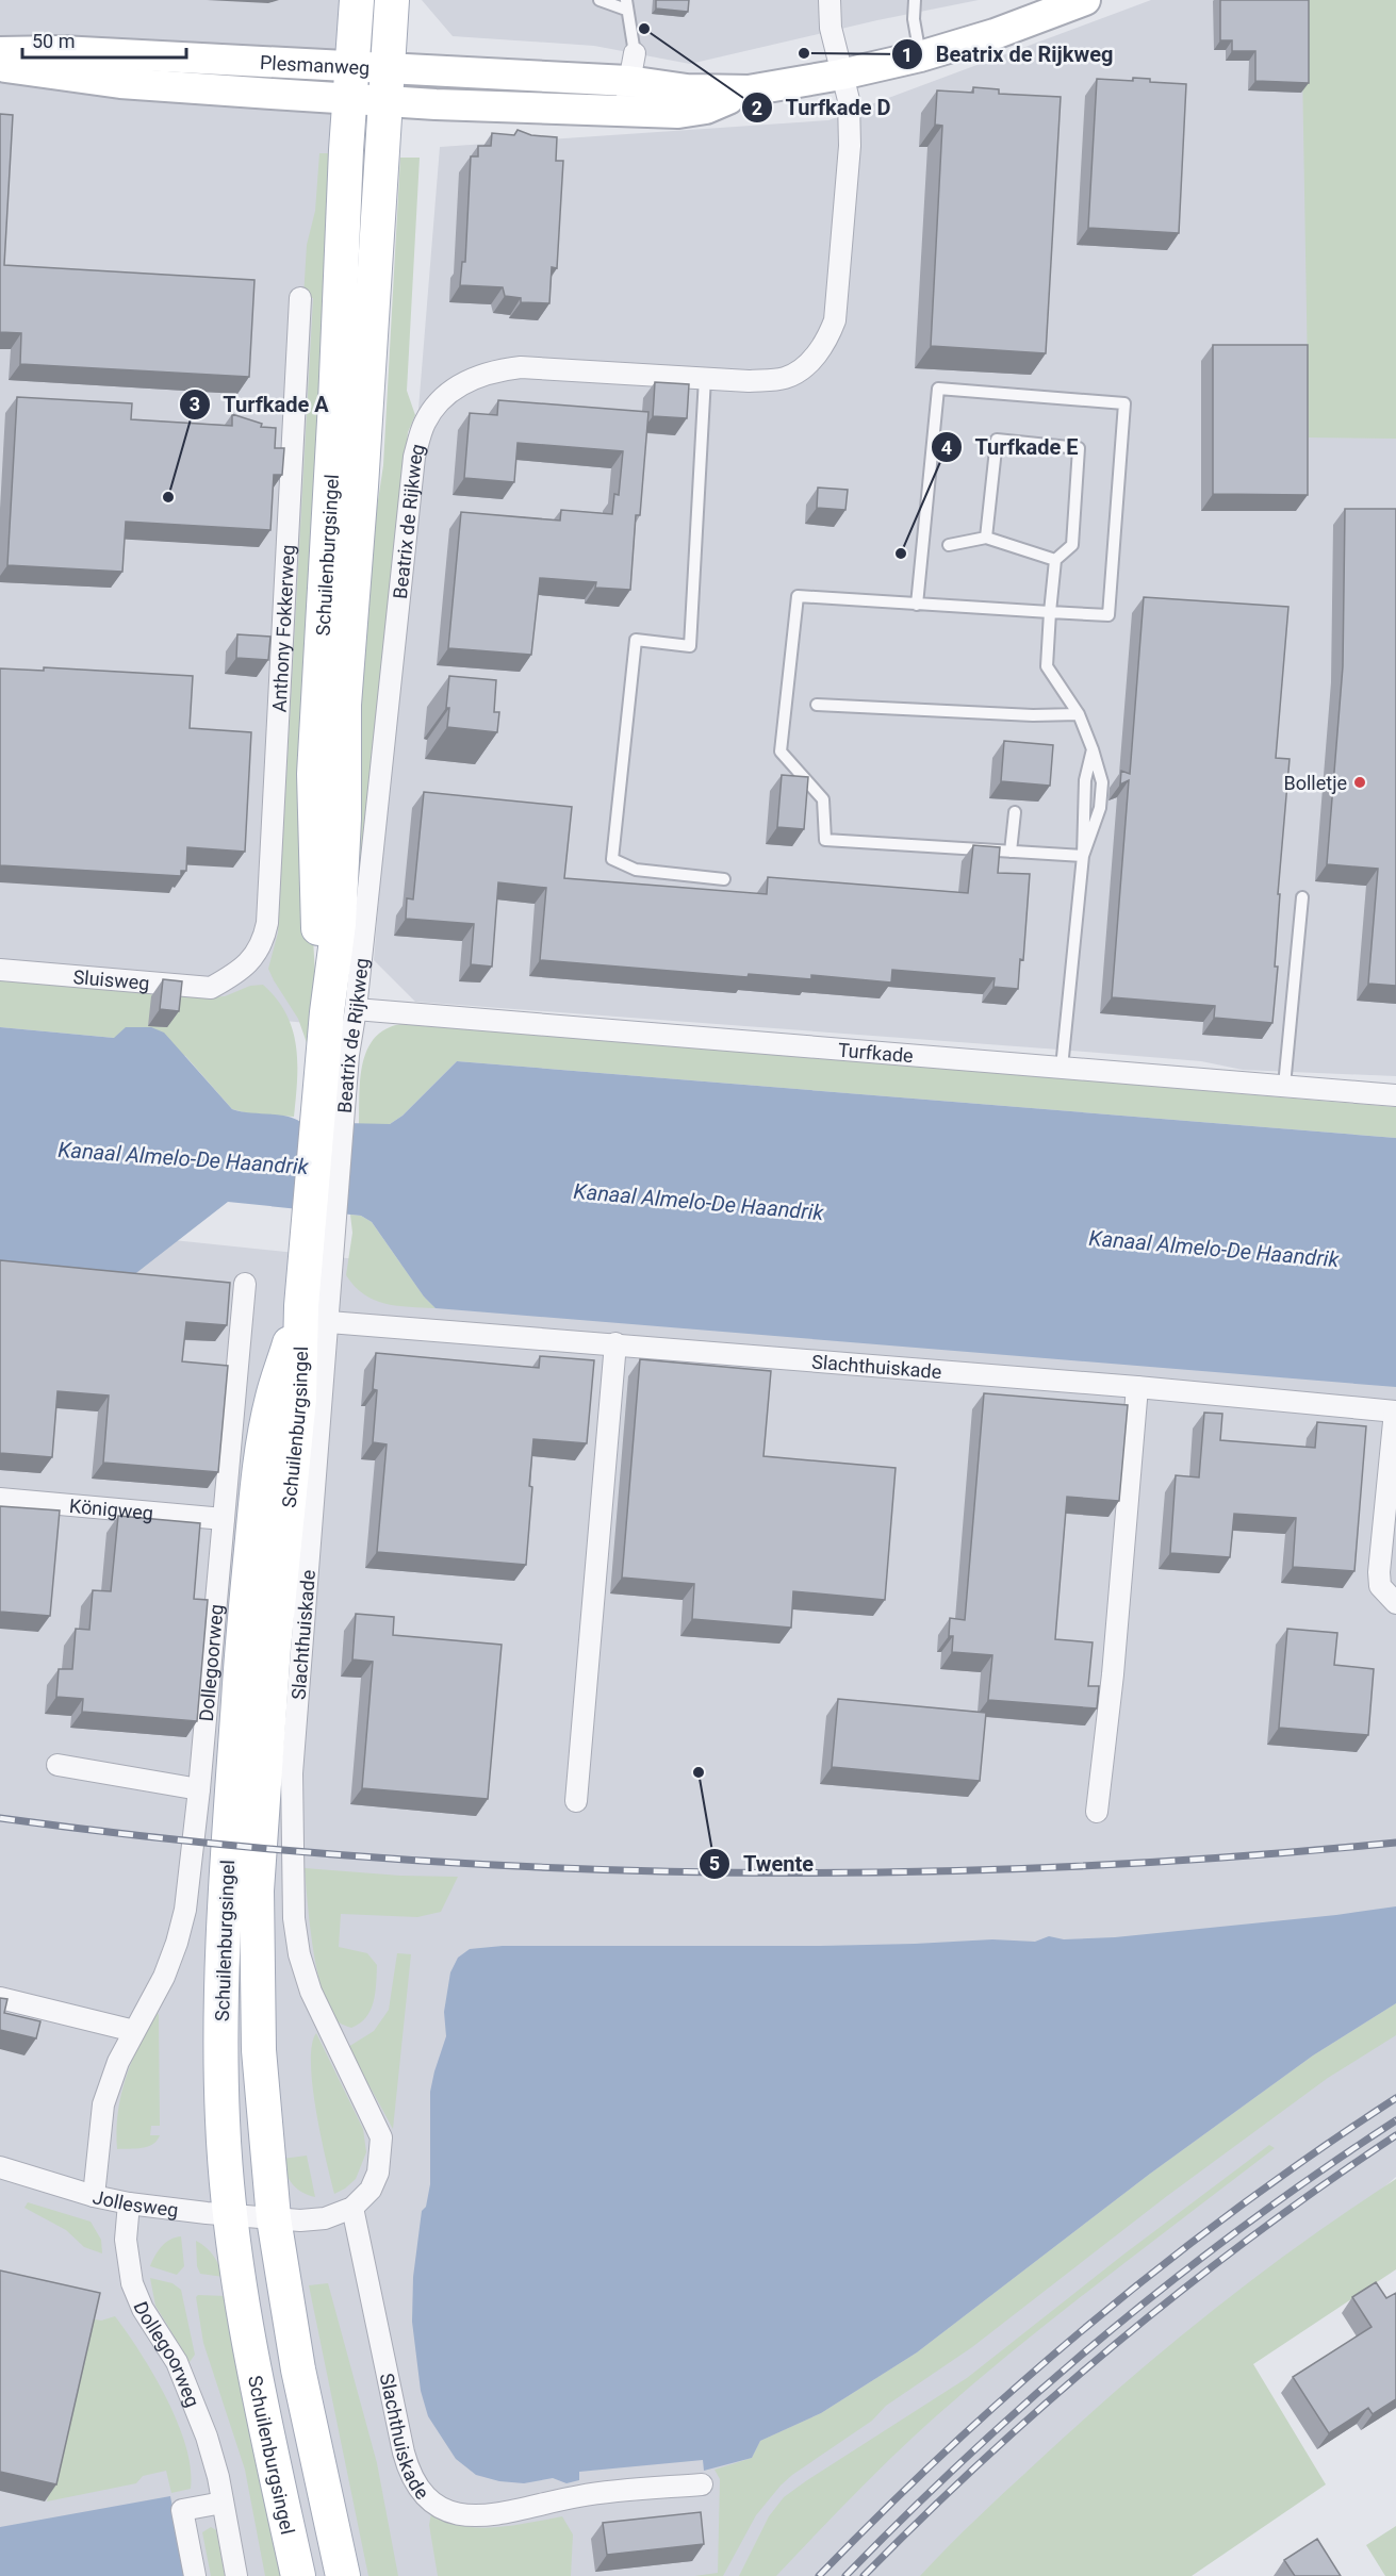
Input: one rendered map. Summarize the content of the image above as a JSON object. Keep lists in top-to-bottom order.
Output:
{
  "streets": {
    "main road": ["Plesmanweg", "Schuilenburgsingel"],
    "street": [
      "Beatrix de Rijkweg",
      "Anthony Fokkerweg",
      "Sluisweg",
      "Turfkade",
      "Slachthuiskade",
      "Königweg",
      "Dollegoorweg",
      "Jollesweg"
    ]
  },
  "crossings": [
    ["Plesmanweg", "Beatrix de Rijkweg"],
    ["Plesmanweg", "Schuilenburgsingel"],
    ["Beatrix de Rijkweg", "Schuilenburgsingel"],
    ["Beatrix de Rijkweg", "Turfkade"],
    ["Schuilenburgsingel", "Turfkade"],
    ["Schuilenburgsingel", "Slachthuiskade"],
    ["Schuilenburgsingel", "Jollesweg"],
    ["Anthony Fokkerweg", "Sluisweg"],
    ["Slachthuiskade", "Jollesweg"],
    ["Königweg", "Dollegoorweg"],
    ["Dollegoorweg", "Jollesweg"]
  ],
  "water": ["Kanaal Almelo-De Haandrik"],
  "places": [
    "Turfkade D",
    "Beatrix de Rijkweg",
    "Turfkade A",
    "Turfkade E",
    "Bolletje",
    "Twente"
  ],
  "scale_bar": "50 m"
}
